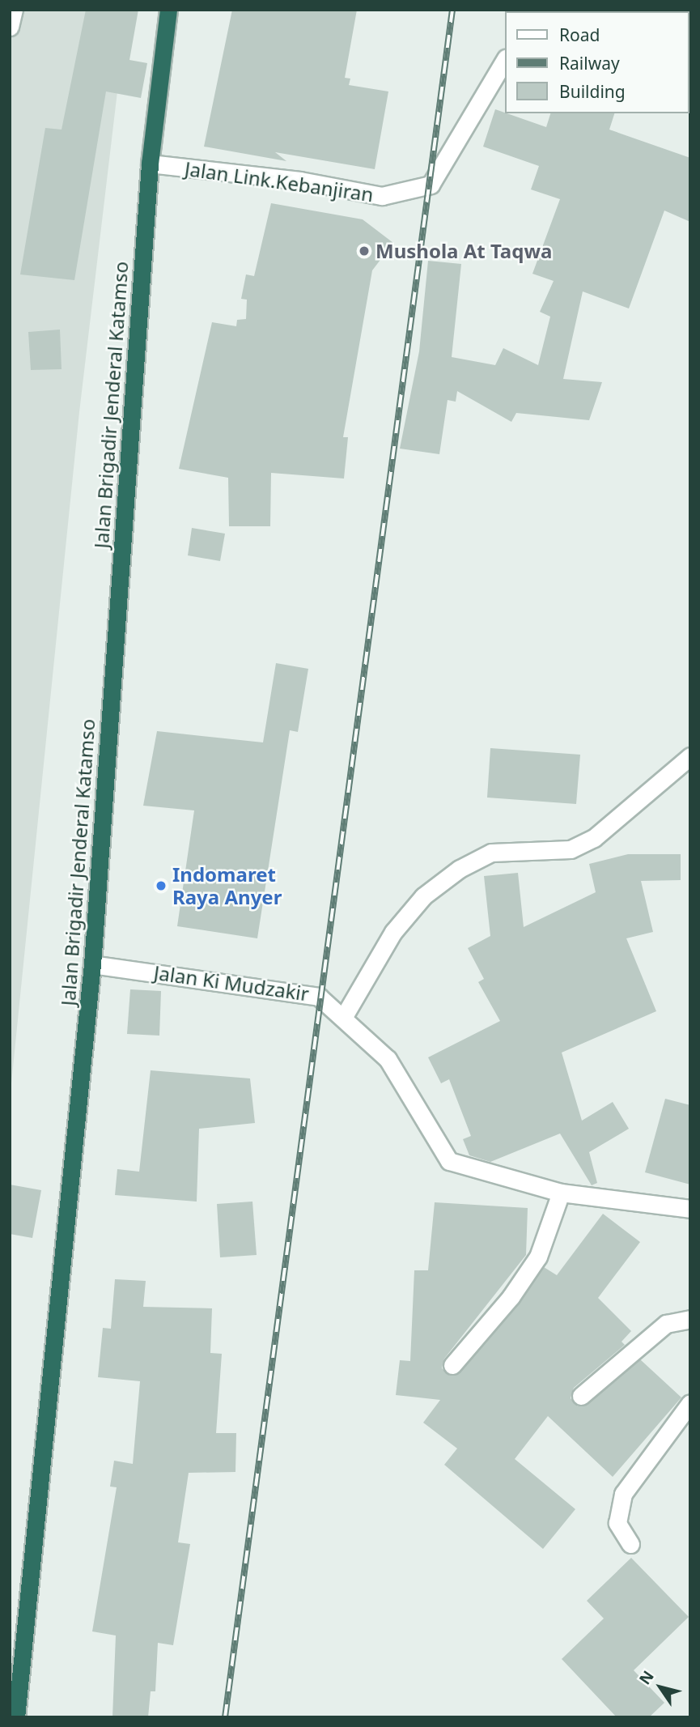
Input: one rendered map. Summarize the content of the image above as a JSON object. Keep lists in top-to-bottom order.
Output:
{
  "streets": {
    "highway": ["Jalan Brigadir Jenderal Katamso"],
    "street": ["Jalan Link.Kebanjiran", "Jalan Ki Mudzakir"]
  },
  "crossings": [
    ["Jalan Link.Kebanjiran", "Jalan Brigadir Jenderal Katamso"],
    ["Jalan Brigadir Jenderal Katamso", "Jalan Ki Mudzakir"]
  ],
  "places": ["Mushola At Taqwa", "Indomaret Raya Anyer"],
  "legend": ["Road", "Railway", "Building"],
  "north": "top left"
}
